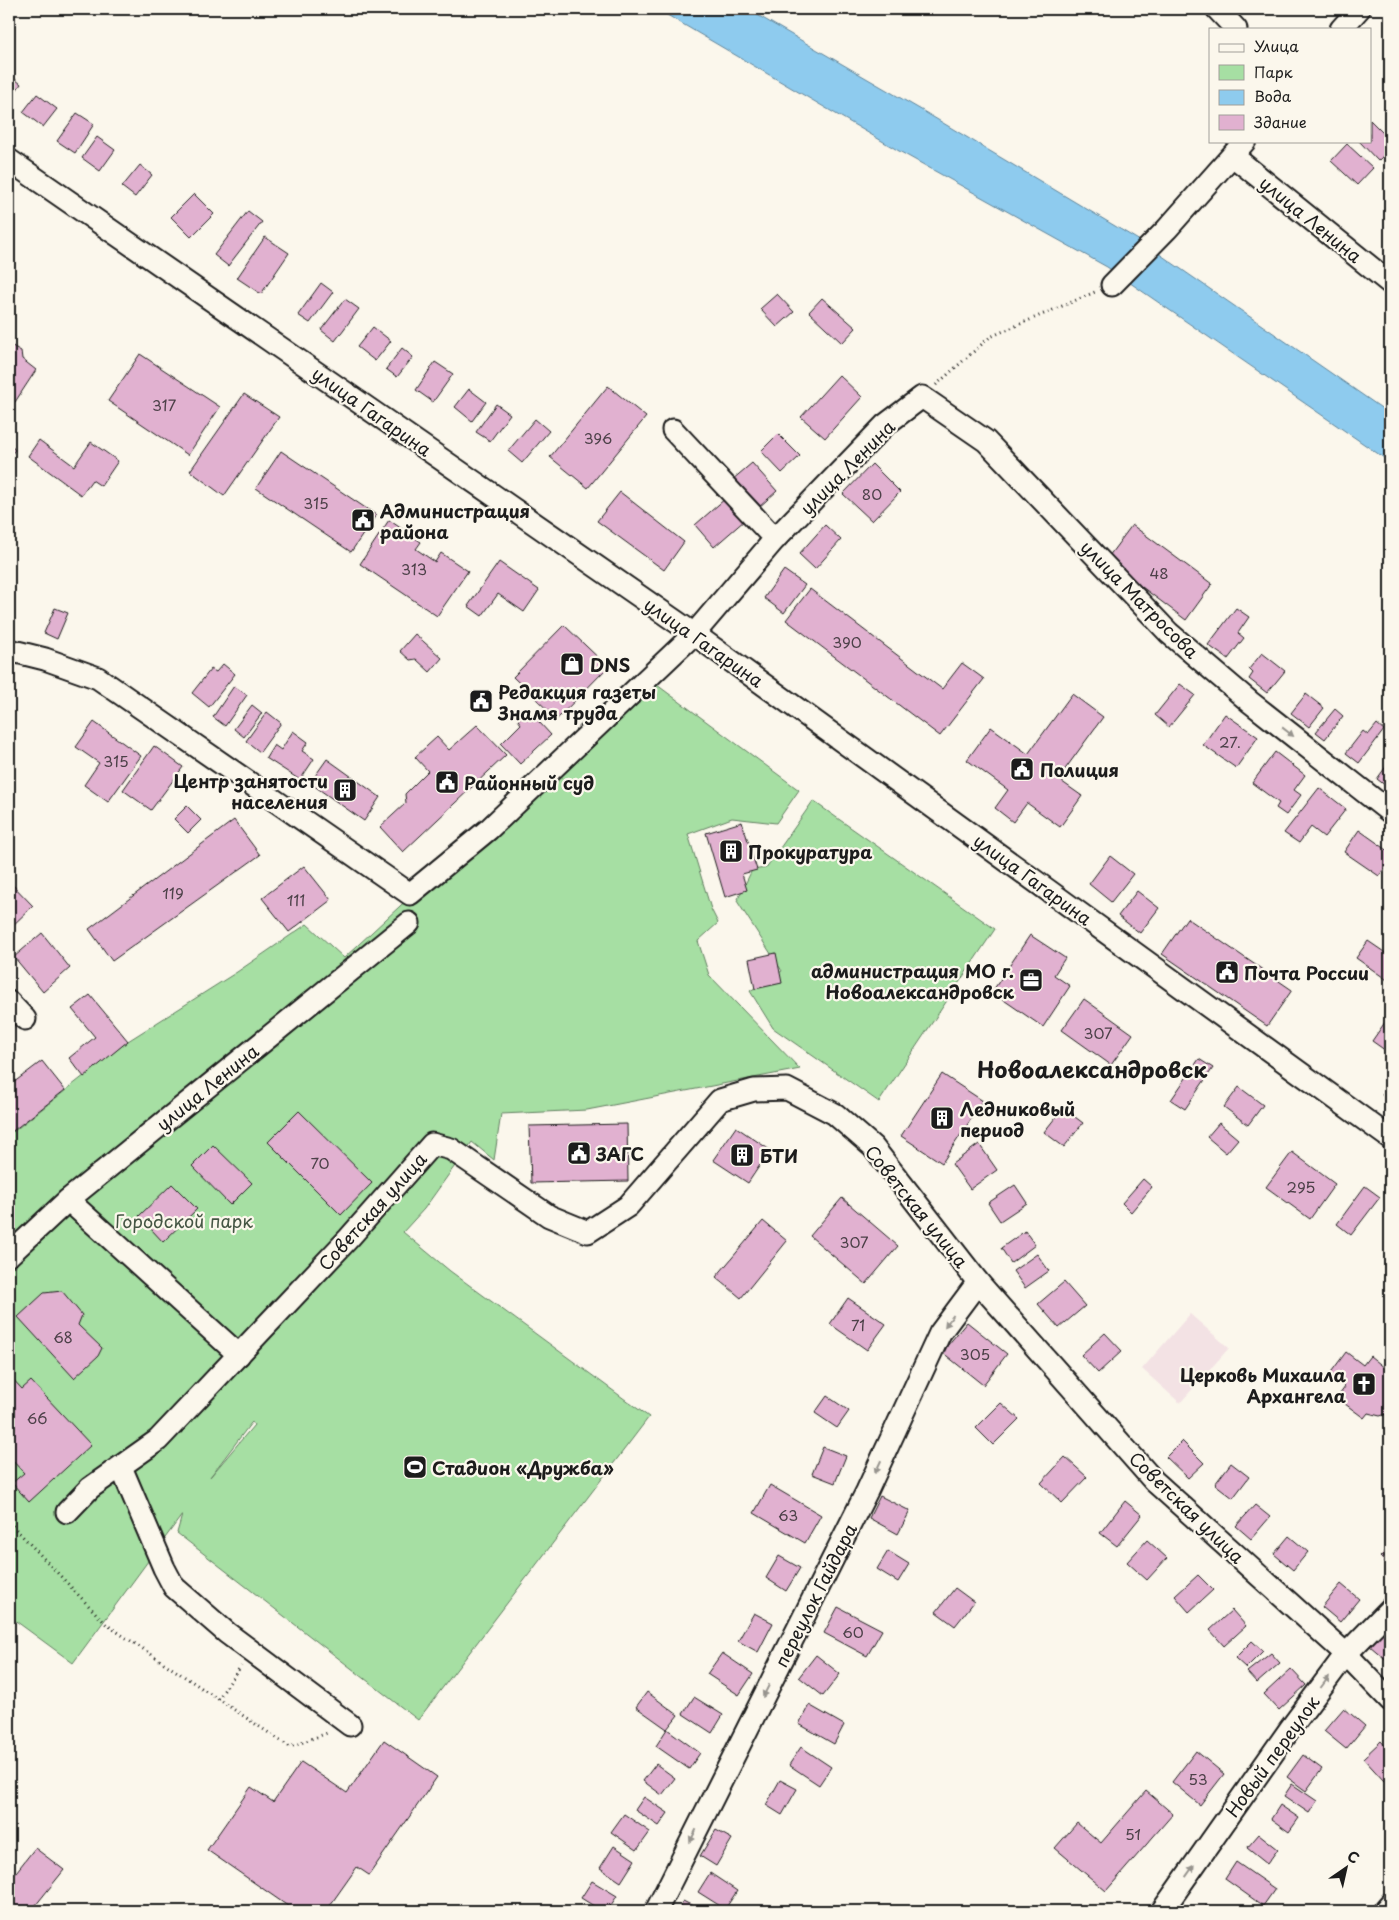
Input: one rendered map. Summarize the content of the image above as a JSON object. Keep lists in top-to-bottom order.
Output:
{
  "streets": {
    "street": [
      "улица Ленина",
      "улица Гагарина",
      "улица Матросова",
      "Советская улица",
      "переулок Гайдара",
      "Новый переулок"
    ]
  },
  "crossings": [
    ["улица Ленина", "улица Гагарина"],
    ["улица Ленина", "улица Матросова"],
    ["Советская улица", "переулок Гайдара"],
    ["Советская улица", "Новый переулок"]
  ],
  "one_way": ["улица Матросова", "переулок Гайдара", "Новый переулок"],
  "districts": ["Новоалександровск"],
  "parks": ["Городской парк"],
  "places": {
    "public building": [
      "Администрация района",
      "Редакция газеты Знамя труда",
      "Полиция",
      "Районный суд",
      "Почта России",
      "ЗАГС"
    ],
    "shop": ["DNS"],
    "building": [
      "Центр занятости населения",
      "Прокуратура",
      "Ледниковый период",
      "БТИ"
    ],
    "office": ["администрация МО г. Новоалександровск"],
    "church": ["Церковь Михаила Архангела"],
    "sports": ["Стадион «Дружба»"]
  },
  "house_numbers": [
    "317",
    "396",
    "80",
    "315",
    "313",
    "48",
    "390",
    "27.",
    "315",
    "119",
    "111",
    "307",
    "70",
    "295",
    "307",
    "71",
    "68",
    "305",
    "66",
    "63",
    "60",
    "53",
    "51"
  ],
  "legend": [
    "Улица",
    "Парк",
    "Вода",
    "Здание"
  ],
  "north": "top right"
}
